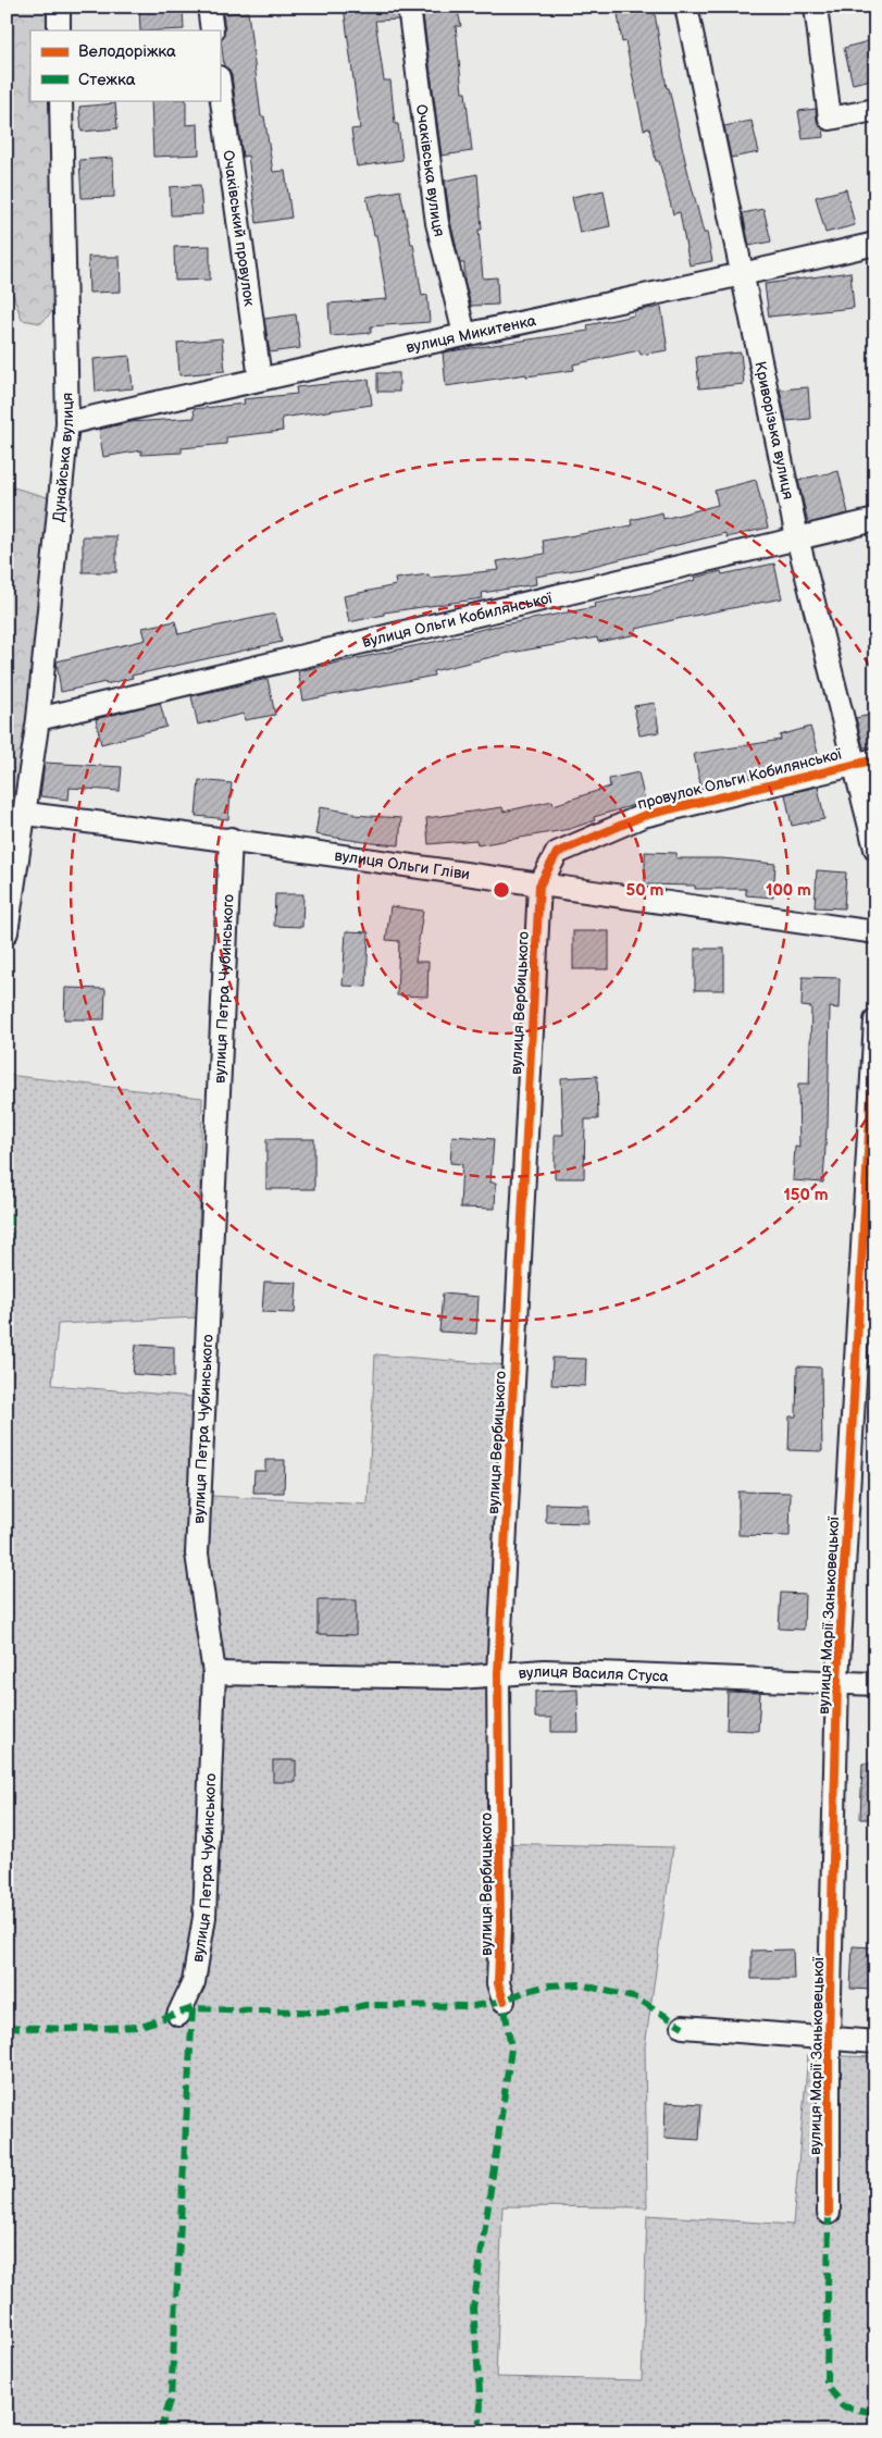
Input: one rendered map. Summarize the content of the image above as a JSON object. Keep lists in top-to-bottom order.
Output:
{
  "streets": {
    "street": [
      "Очаківська вулиця",
      "Очаківський провулок",
      "вулиця Микитенка",
      "Криворізька вулиця",
      "Дунайська вулиця",
      "вулиця Ольги Кобилянської",
      "провулок Ольги Кобилянської",
      "вулиця Ольги Гліви",
      "вулиця Петра Чубинського",
      "вулиця Вербицького",
      "вулиця Марії Заньковецької",
      "вулиця Василя Стуса"
    ]
  },
  "crossings": [
    ["Очаківська вулиця", "вулиця Микитенка"],
    ["Очаківський провулок", "вулиця Микитенка"],
    ["вулиця Микитенка", "Криворізька вулиця"],
    ["вулиця Микитенка", "Дунайська вулиця"],
    ["Криворізька вулиця", "вулиця Ольги Кобилянської"],
    ["Криворізька вулиця", "провулок Ольги Кобилянської"],
    ["Дунайська вулиця", "вулиця Ольги Кобилянської"],
    ["Дунайська вулиця", "вулиця Ольги Гліви"],
    ["провулок Ольги Кобилянської", "вулиця Ольги Гліви"],
    ["провулок Ольги Кобилянської", "вулиця Вербицького"],
    ["вулиця Ольги Гліви", "вулиця Петра Чубинського"],
    ["вулиця Ольги Гліви", "вулиця Вербицького"],
    ["вулиця Петра Чубинського", "вулиця Василя Стуса"],
    ["вулиця Вербицького", "вулиця Василя Стуса"],
    ["вулиця Марії Заньковецької", "вулиця Василя Стуса"]
  ],
  "legend": ["Велодоріжка", "Стежка"],
  "rings": ["50 m", "100 m", "150 m"]
}
